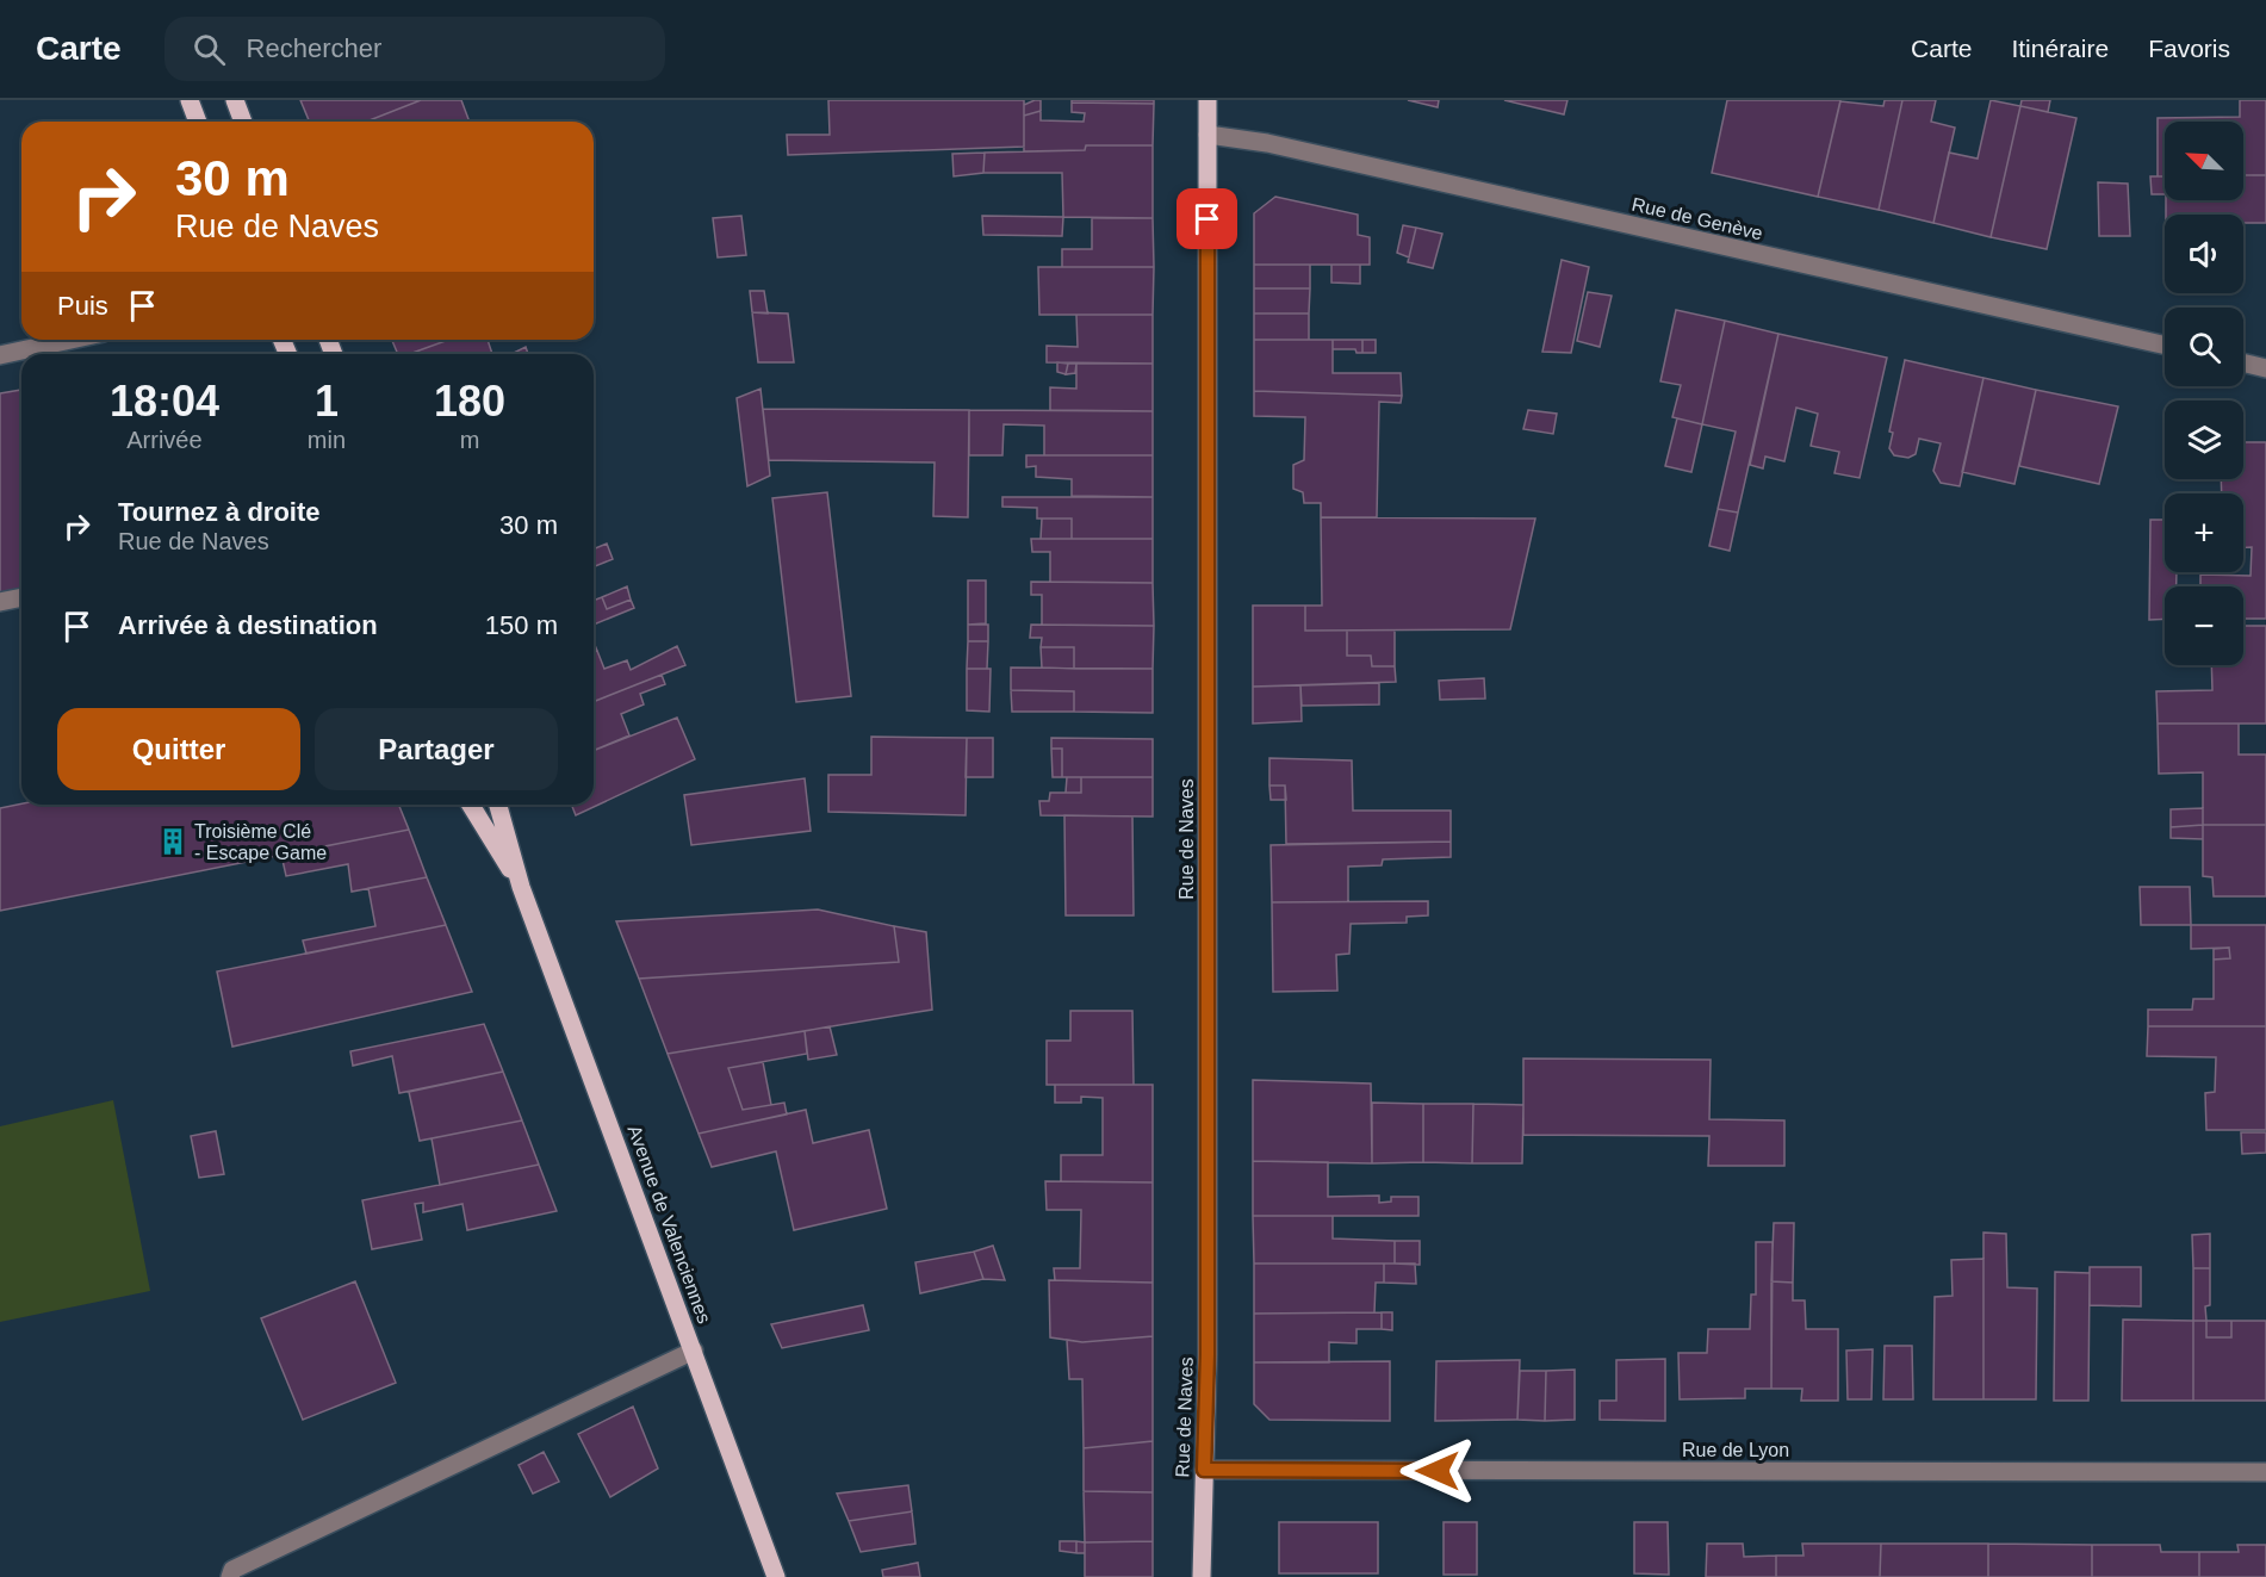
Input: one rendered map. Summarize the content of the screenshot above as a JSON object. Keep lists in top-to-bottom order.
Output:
{
  "streets": {
    "main road": ["Rue de Naves", "Avenue de Valenciennes"],
    "street": ["Rue de Genève", "Rue de Lyon"]
  },
  "crossings": [
    ["Rue de Genève", "Rue de Naves"],
    ["Rue de Naves", "Rue de Lyon"]
  ],
  "places": {
    "building": ["Troisième Clé - Escape Game"]
  },
  "north": "top left",
  "page": {
    "header": "Carte",
    "search": "Rechercher",
    "nav": ["Carte", "Itinéraire", "Favoris"],
    "map_buttons": ["+", "−"],
    "turn": ["30 m", "Rue de Naves"],
    "then": "Puis",
    "eta": [
      "18:04",
      "Arrivée",
      "1",
      "min",
      "180",
      "m"
    ],
    "list": [
      {
        "name": "Tournez à droite",
        "note": "Rue de Naves",
        "value": "30 m"
      },
      {
        "name": "Arrivée à destination",
        "value": "150 m"
      }
    ],
    "buttons": ["Quitter", "Partager"]
  }
}
